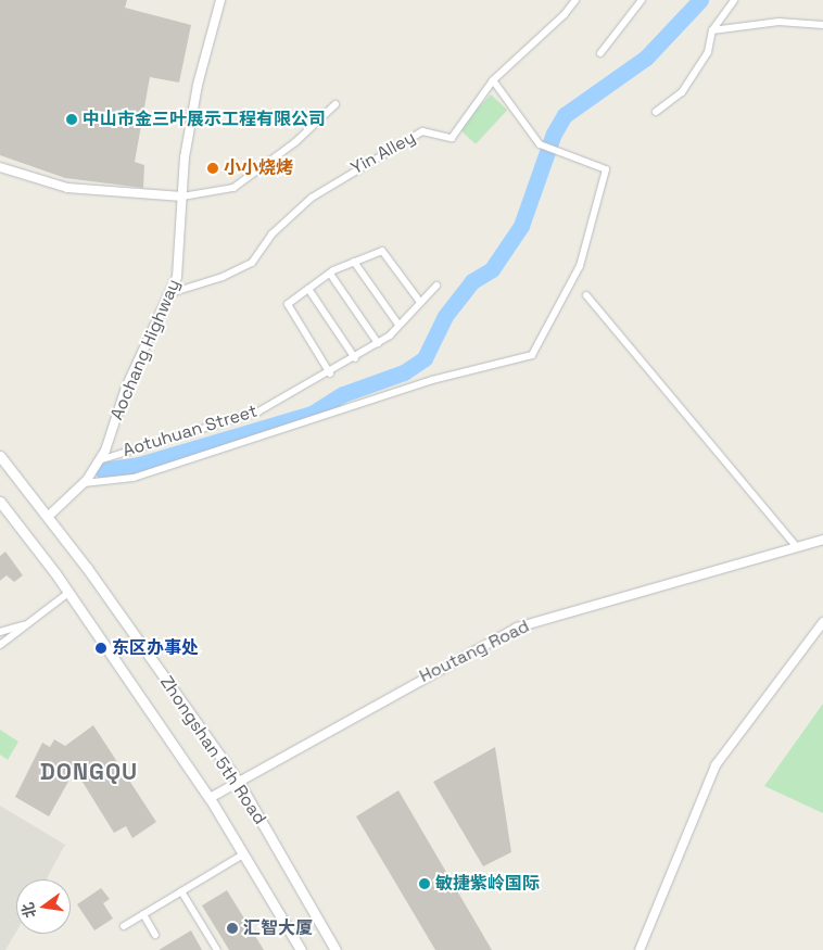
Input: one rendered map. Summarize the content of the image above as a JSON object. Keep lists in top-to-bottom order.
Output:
{
  "streets": {
    "main road": ["Zhongshan 5th Road"],
    "street": [
      "Yin Alley",
      "Aochang Highway",
      "Aotuhuan Street",
      "Houtang Road"
    ]
  },
  "crossings": [
    ["Yin Alley", "Aochang Highway"],
    ["Aochang Highway", "Aotuhuan Street"],
    ["Aochang Highway", "Zhongshan 5th Road"],
    ["Houtang Road", "Zhongshan 5th Road"]
  ],
  "districts": ["DONGQU"],
  "places": [
    "中山市金三叶展示工程有限公司",
    "小小烧烤",
    "东区办事处",
    "敏捷紫岭国际",
    "汇智大厦"
  ],
  "north": "left"
}
